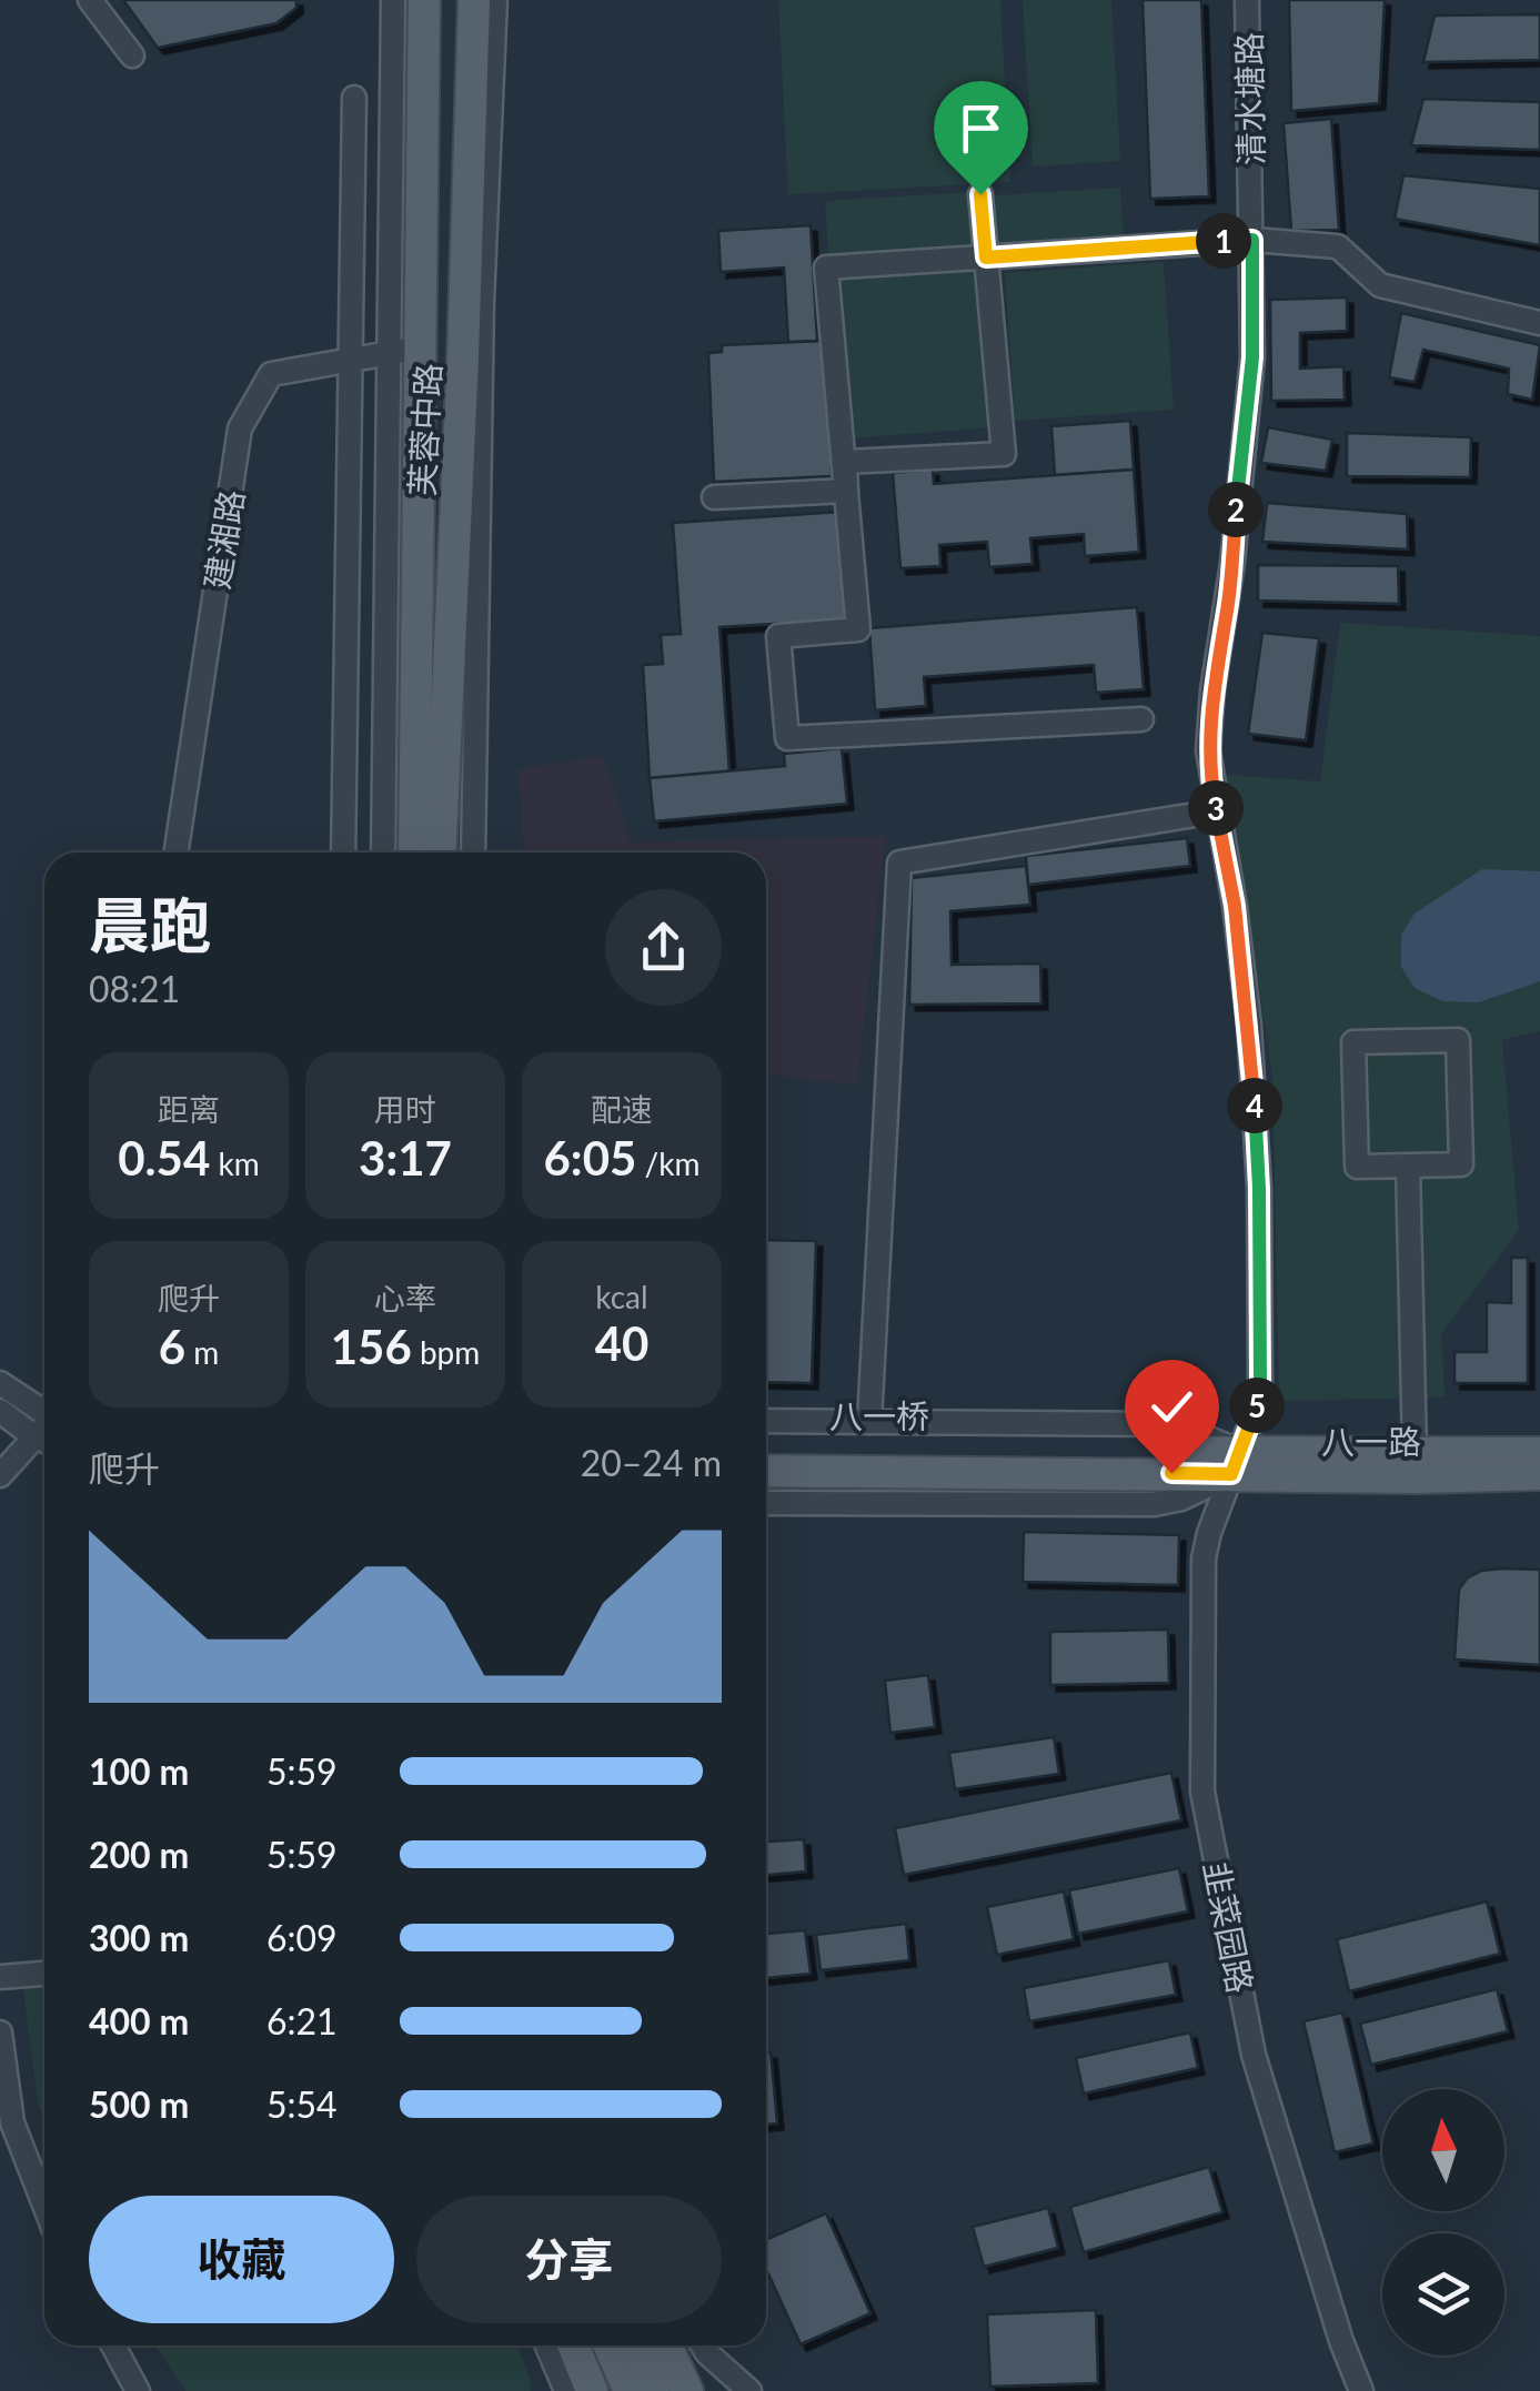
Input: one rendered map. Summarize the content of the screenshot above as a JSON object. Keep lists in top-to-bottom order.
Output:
{
  "streets": {
    "main road": ["芙蓉中路", "八一桥", "八一路"],
    "street": ["清水塘路", "建湘路", "韭菜园路"]
  },
  "crossings": [
    ["清水塘路", "八一路"],
    ["清水塘路", "韭菜园路"],
    ["芙蓉中路", "建湘路"],
    ["八一桥", "八一路"],
    ["八一路", "韭菜园路"]
  ],
  "north": "top",
  "page": {
    "pins": [
      "1",
      "2",
      "3",
      "4",
      "5"
    ],
    "heading": ["晨跑", "08:21"],
    "stats": [
      ["距离", "0.54 km"],
      ["用时", "3:17"],
      ["配速", "6:05 /km"],
      ["爬升", "6 m"],
      ["心率", "156 bpm"],
      ["kcal", "40"]
    ],
    "chart": ["爬升", "20–24 m"],
    "list": [
      {
        "name": "100 m",
        "note": "5:59"
      },
      {
        "name": "200 m",
        "note": "5:59"
      },
      {
        "name": "300 m",
        "note": "6:09"
      },
      {
        "name": "400 m",
        "note": "6:21"
      },
      {
        "name": "500 m",
        "note": "5:54"
      }
    ],
    "buttons": ["收藏", "分享"]
  }
}
